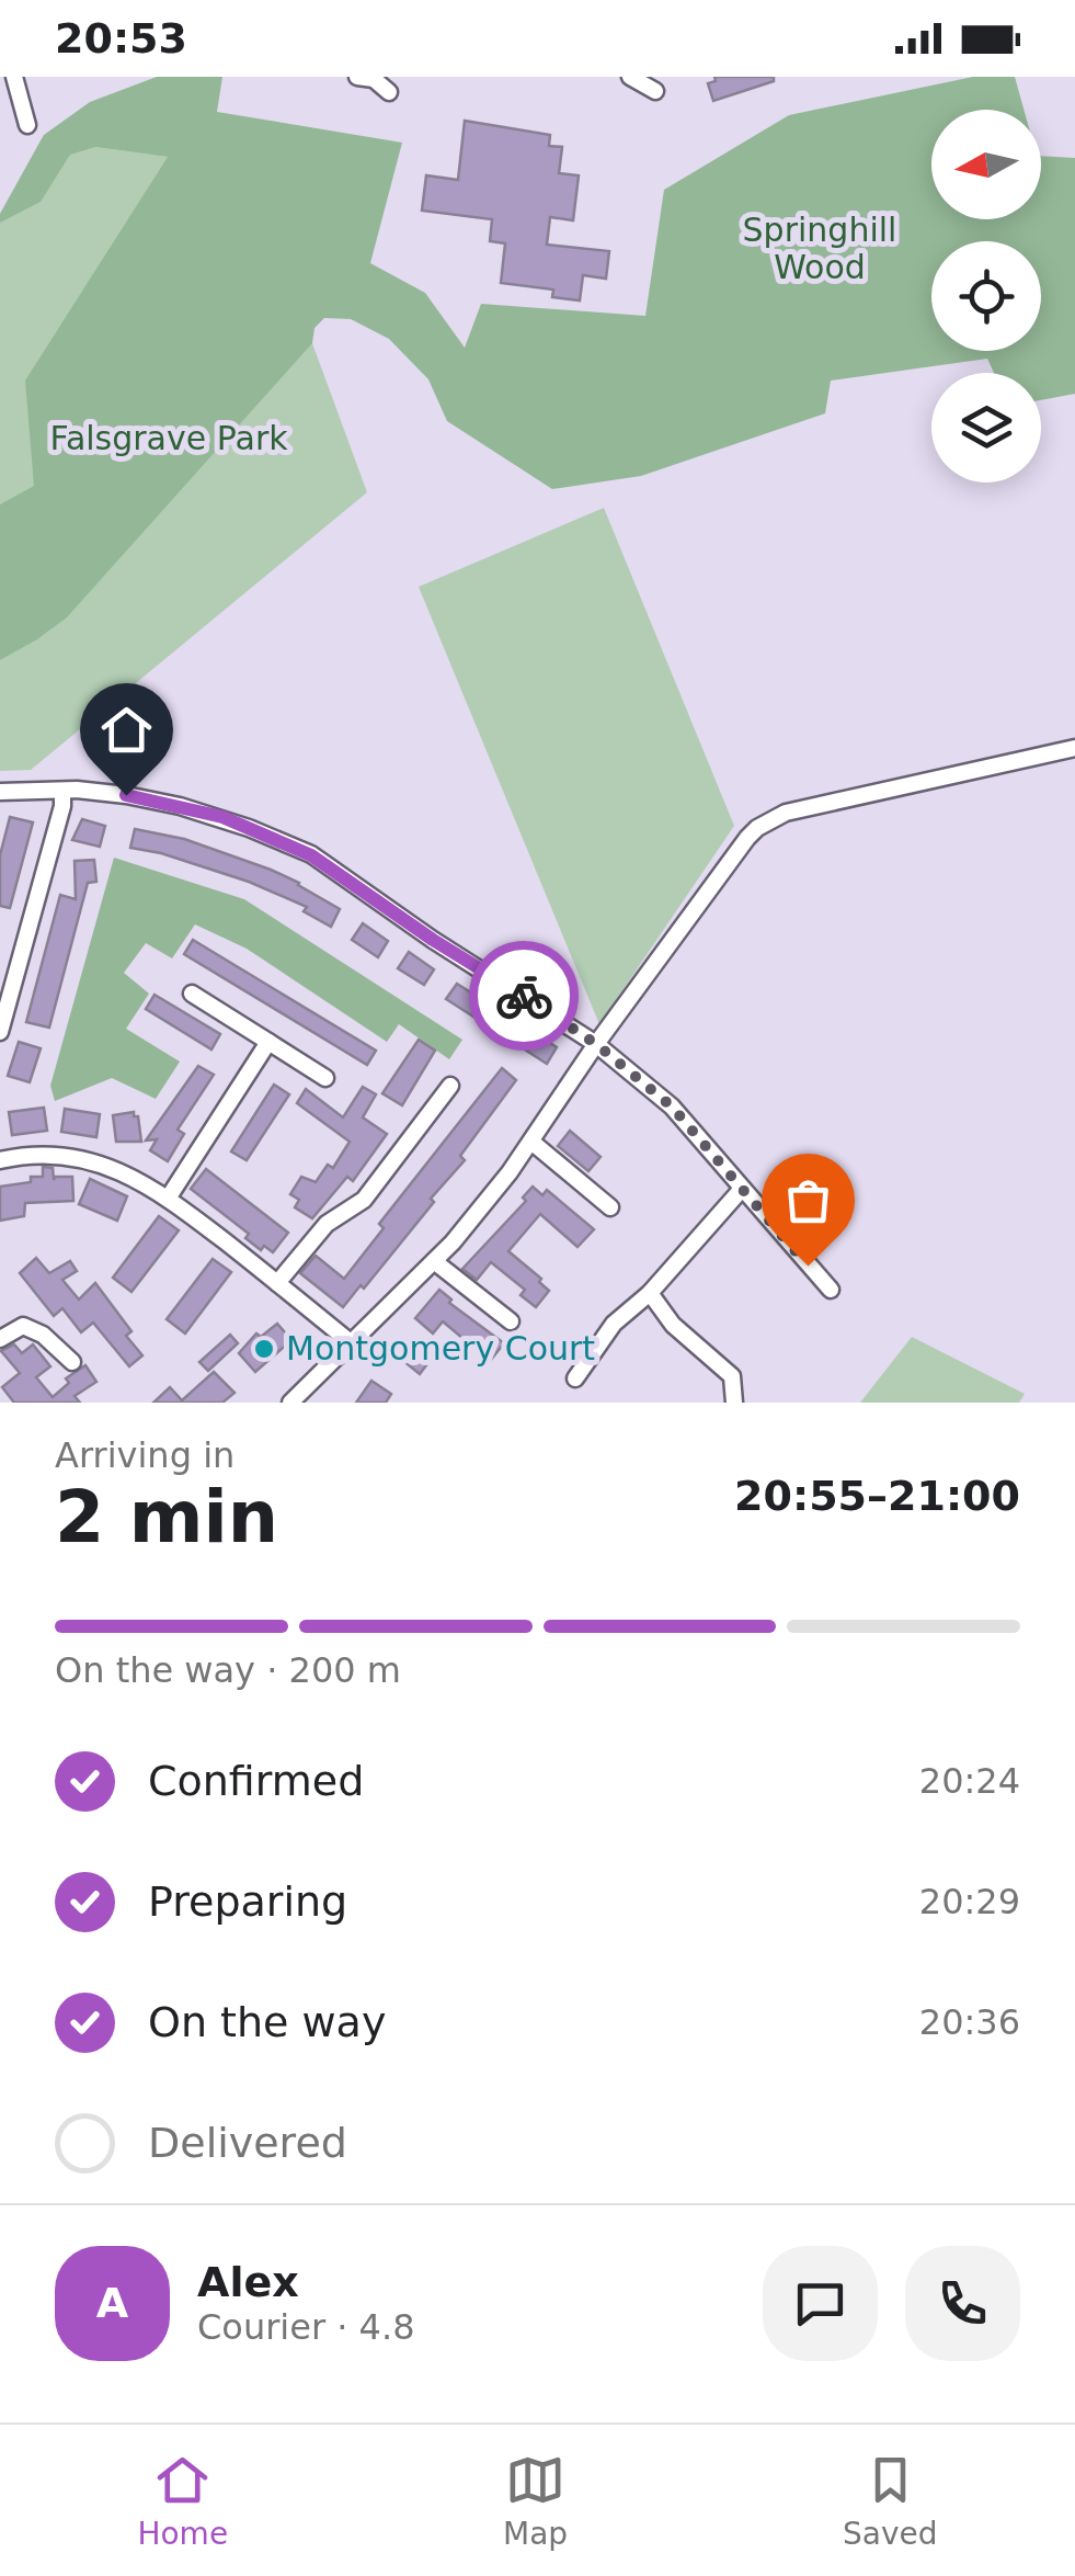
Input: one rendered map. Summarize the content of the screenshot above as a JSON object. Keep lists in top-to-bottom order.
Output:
{
  "parks": ["Springhill Wood", "Falsgrave Park"],
  "places": ["Montgomery Court"],
  "north": "left",
  "page": {
    "status": "20:53",
    "heading": ["2 min", "Arriving in", "20:55–21:00"],
    "panel": ["Alex", "Courier · 4.8"],
    "bar": "On the way · 200 m",
    "list": [
      ["Confirmed", "20:24"],
      ["Preparing", "20:29"],
      ["On the way", "20:36"],
      "Delivered"
    ],
    "round": "A",
    "tabs": ["Home", "Map", "Saved"]
  }
}
